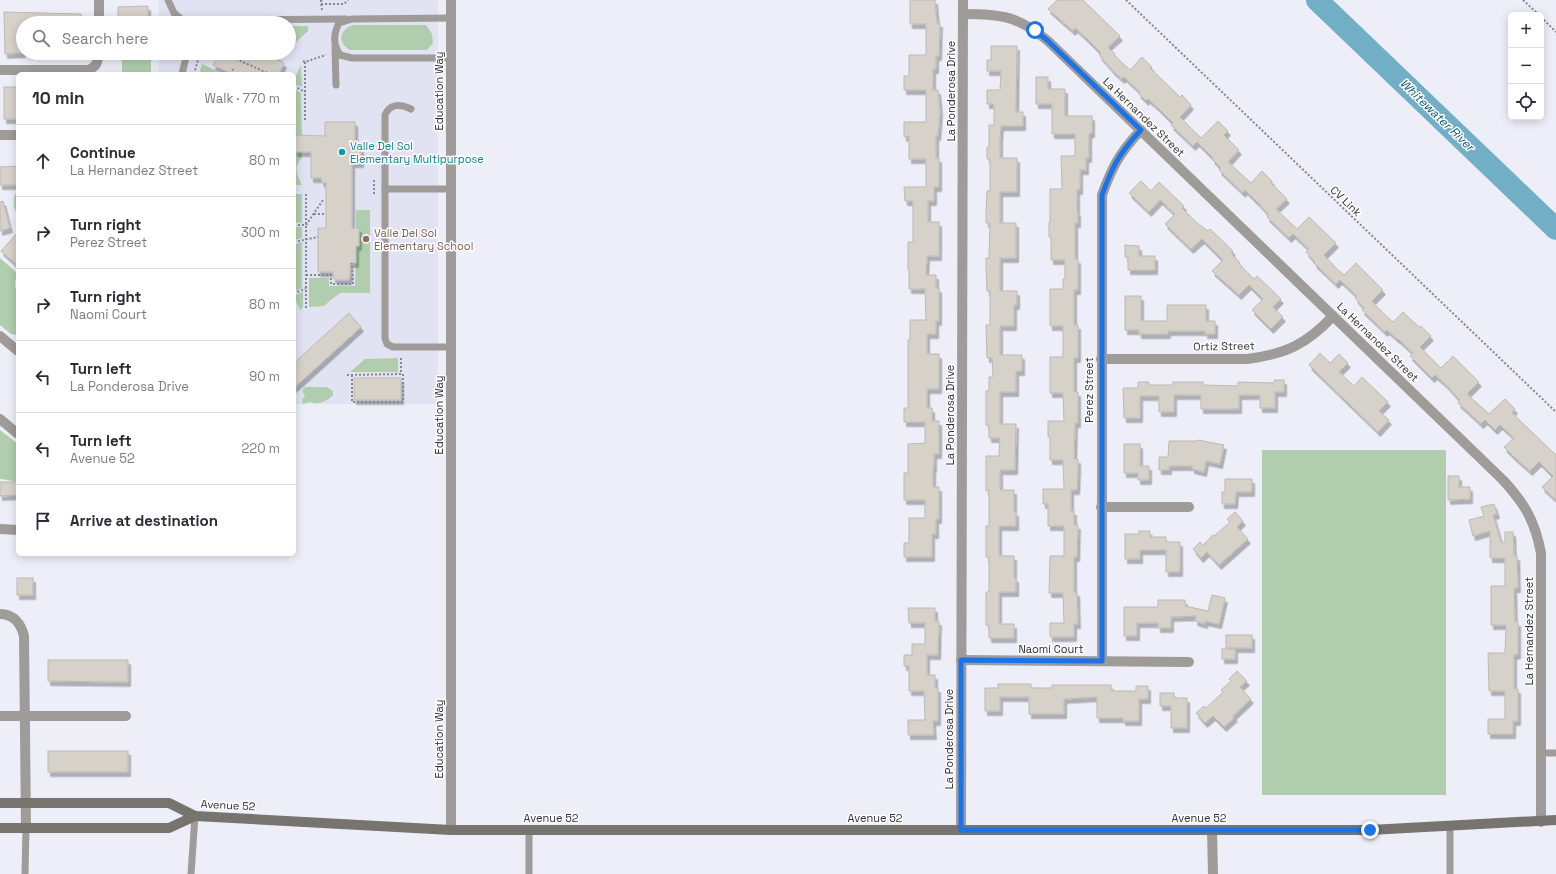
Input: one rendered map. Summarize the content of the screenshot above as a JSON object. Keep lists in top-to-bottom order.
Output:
{
  "streets": {
    "main road": ["Avenue 52"],
    "street": [
      "Education Way",
      "La Ponderosa Drive",
      "La Hernandez Street",
      "Ortiz Street",
      "Perez Street",
      "Naomi Court"
    ],
    "path": ["CV Link"]
  },
  "crossings": [
    ["Education Way", "Avenue 52"],
    ["La Ponderosa Drive", "La Hernandez Street"],
    ["La Ponderosa Drive", "Naomi Court"],
    ["La Ponderosa Drive", "Avenue 52"],
    ["La Hernandez Street", "Ortiz Street"],
    ["La Hernandez Street", "Perez Street"],
    ["La Hernandez Street", "Avenue 52"],
    ["Ortiz Street", "Perez Street"],
    ["Perez Street", "Naomi Court"]
  ],
  "water": ["Whitewater River"],
  "places": ["Valle Del Sol Elementary Multipurpose", "Valle Del Sol Elementary School"],
  "page": {
    "map_buttons": ["+", "−"],
    "search": "Search here",
    "heading": ["10 min", "Walk · 770 m"],
    "list": [
      ["Continue", "La Hernandez Street", "80 m"],
      ["Turn right", "Perez Street", "300 m"],
      ["Turn right", "Naomi Court", "80 m"],
      ["Turn left", "La Ponderosa Drive", "90 m"],
      ["Turn left", "Avenue 52", "220 m"],
      "Arrive at destination"
    ]
  }
}
